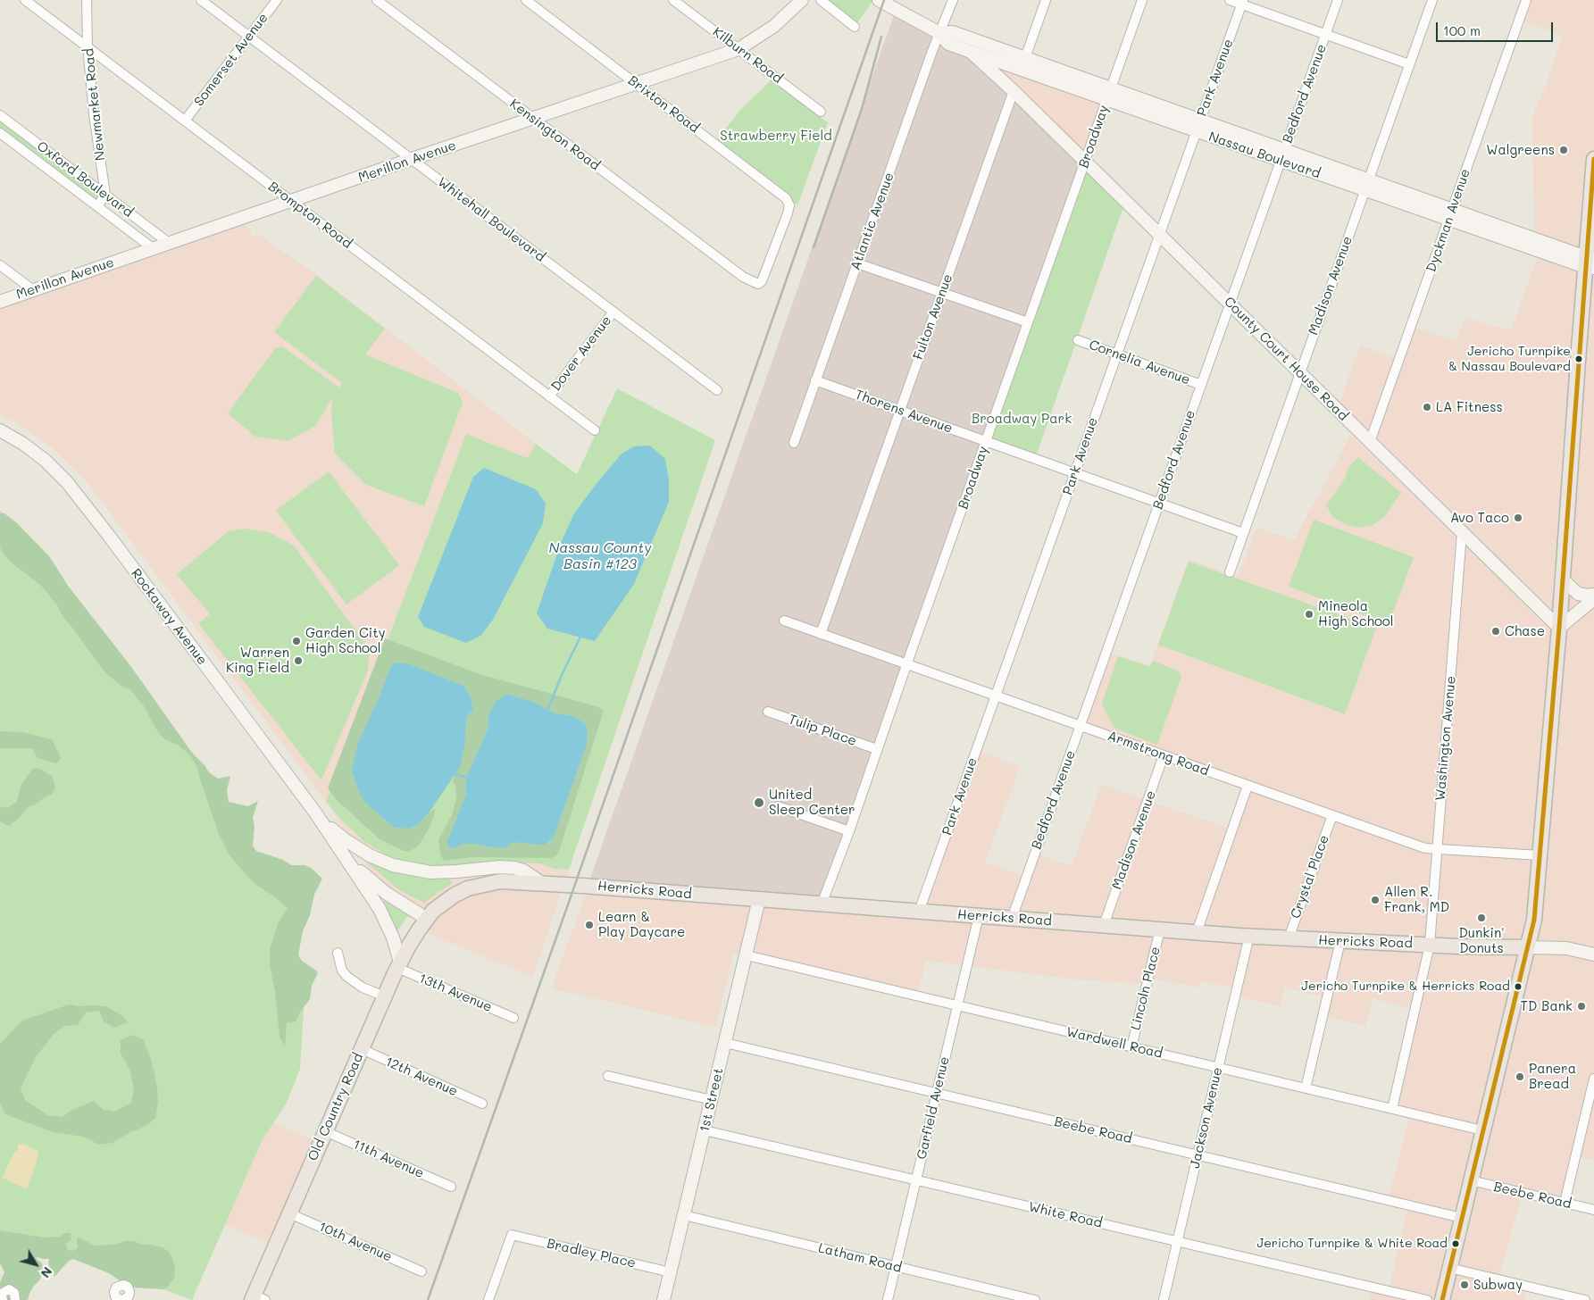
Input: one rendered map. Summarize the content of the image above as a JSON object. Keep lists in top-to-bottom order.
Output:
{
  "streets": {
    "main road": [
      "Nassau Boulevard",
      "Merillon Avenue",
      "Fulton Avenue",
      "County Court House Road",
      "Rockaway Avenue",
      "Herricks Road",
      "1st Street",
      "Old Country Road"
    ],
    "street": [
      "Kilburn Road",
      "Somerset Avenue",
      "Park Avenue",
      "Bedford Avenue",
      "Newmarket Road",
      "Brixton Road",
      "Kensington Road",
      "Broadway",
      "Oxford Boulevard",
      "Brompton Road",
      "Whitehall Boulevard",
      "Dyckman Avenue",
      "Atlantic Avenue",
      "Madison Avenue",
      "Dover Avenue",
      "Cornelia Avenue",
      "Thorens Avenue",
      "Tulip Place",
      "Washington Avenue",
      "Armstrong Road",
      "Crystal Place",
      "Lincoln Place",
      "13th Avenue",
      "Wardwell Road",
      "12th Avenue",
      "Garfield Avenue",
      "Jackson Avenue",
      "Beebe Road",
      "11th Avenue",
      "White Road",
      "10th Avenue",
      "Bradley Place",
      "Latham Road"
    ]
  },
  "crossings": [
    ["Kilburn Road", "Merillon Avenue"],
    ["Somerset Avenue", "Brompton Road"],
    ["Somerset Avenue", "Whitehall Boulevard"],
    ["Park Avenue", "Nassau Boulevard"],
    ["Park Avenue", "County Court House Road"],
    ["Park Avenue", "Cornelia Avenue"],
    ["Park Avenue", "Thorens Avenue"],
    ["Park Avenue", "Armstrong Road"],
    ["Park Avenue", "Herricks Road"],
    ["Bedford Avenue", "Nassau Boulevard"],
    ["Bedford Avenue", "County Court House Road"],
    ["Bedford Avenue", "Cornelia Avenue"],
    ["Bedford Avenue", "Thorens Avenue"],
    ["Bedford Avenue", "Armstrong Road"],
    ["Bedford Avenue", "Herricks Road"],
    ["Newmarket Road", "Oxford Boulevard"],
    ["Newmarket Road", "Brompton Road"],
    ["Brixton Road", "Kensington Road"],
    ["Brixton Road", "Merillon Avenue"],
    ["Kensington Road", "Merillon Avenue"],
    ["Broadway", "Nassau Boulevard"],
    ["Broadway", "County Court House Road"],
    ["Broadway", "Thorens Avenue"],
    ["Broadway", "Tulip Place"],
    ["Broadway", "Armstrong Road"],
    ["Broadway", "Herricks Road"],
    ["Nassau Boulevard", "Dyckman Avenue"],
    ["Nassau Boulevard", "Atlantic Avenue"],
    ["Nassau Boulevard", "Madison Avenue"],
    ["Nassau Boulevard", "Fulton Avenue"],
    ["Nassau Boulevard", "County Court House Road"],
    ["Merillon Avenue", "Oxford Boulevard"],
    ["Merillon Avenue", "Brompton Road"],
    ["Merillon Avenue", "Whitehall Boulevard"],
    ["Brompton Road", "Dover Avenue"],
    ["Whitehall Boulevard", "Dover Avenue"],
    ["Dyckman Avenue", "County Court House Road"],
    ["Atlantic Avenue", "Thorens Avenue"],
    ["Madison Avenue", "County Court House Road"],
    ["Madison Avenue", "Thorens Avenue"],
    ["Madison Avenue", "Armstrong Road"],
    ["Madison Avenue", "Herricks Road"],
    ["Fulton Avenue", "County Court House Road"],
    ["Fulton Avenue", "Thorens Avenue"],
    ["Fulton Avenue", "Armstrong Road"],
    ["County Court House Road", "Washington Avenue"],
    ["Rockaway Avenue", "Herricks Road"],
    ["Rockaway Avenue", "13th Avenue"],
    ["Rockaway Avenue", "Old Country Road"],
    ["Washington Avenue", "Armstrong Road"],
    ["Washington Avenue", "Herricks Road"],
    ["Washington Avenue", "Wardwell Road"],
    ["Armstrong Road", "Crystal Place"],
    ["Crystal Place", "Herricks Road"],
    ["Herricks Road", "Lincoln Place"],
    ["Herricks Road", "1st Street"],
    ["Herricks Road", "Old Country Road"],
    ["Herricks Road", "Garfield Avenue"],
    ["Herricks Road", "Jackson Avenue"],
    ["Lincoln Place", "Wardwell Road"],
    ["13th Avenue", "Old Country Road"],
    ["Wardwell Road", "1st Street"],
    ["Wardwell Road", "Garfield Avenue"],
    ["Wardwell Road", "Jackson Avenue"],
    ["12th Avenue", "Old Country Road"],
    ["1st Street", "Beebe Road"],
    ["1st Street", "White Road"],
    ["1st Street", "Bradley Place"],
    ["1st Street", "Latham Road"],
    ["Old Country Road", "11th Avenue"],
    ["Old Country Road", "10th Avenue"],
    ["Garfield Avenue", "Beebe Road"],
    ["Garfield Avenue", "White Road"],
    ["Garfield Avenue", "Latham Road"],
    ["Jackson Avenue", "Beebe Road"],
    ["Jackson Avenue", "White Road"]
  ],
  "water": ["Nassau County Basin #123"],
  "parks": ["Strawberry Field", "Broadway Park"],
  "places": [
    "Walgreens",
    "Jericho Turnpike & Nassau Boulevard",
    "LA Fitness",
    "Avo Taco",
    "Mineola High School",
    "Chase",
    "Garden City High School",
    "Warren King Field",
    "United Sleep Center",
    "Allen R. Frank, MD",
    "Dunkin' Donuts",
    "Learn & Play Daycare",
    "Jericho Turnpike & Herricks Road",
    "TD Bank",
    "Panera Bread",
    "Jericho Turnpike & White Road",
    "Subway"
  ],
  "scale_bar": "100 m",
  "north": "bottom right"
}
